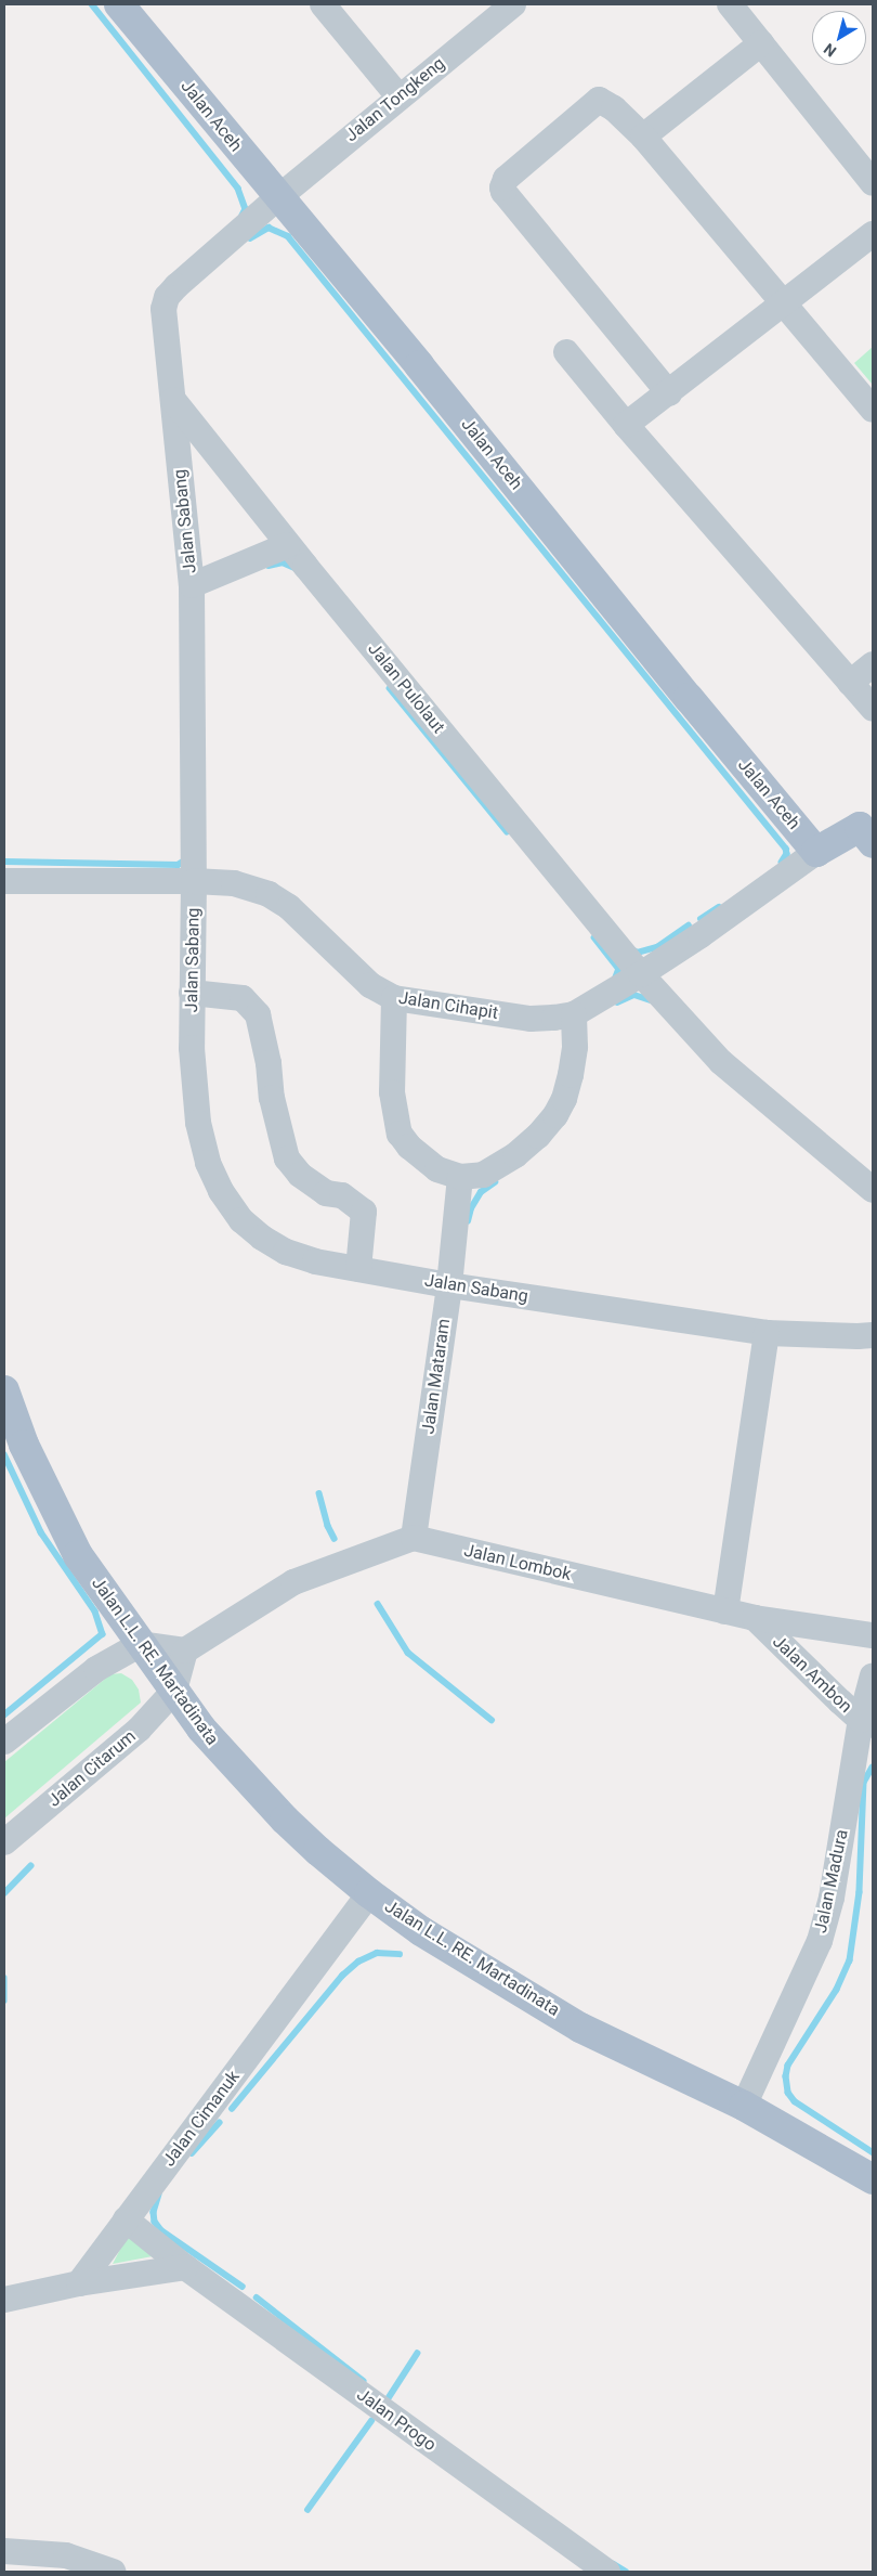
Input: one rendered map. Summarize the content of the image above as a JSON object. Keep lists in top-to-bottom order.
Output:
{
  "streets": {
    "main road": ["Jalan Aceh", "Jalan L.L. RE. Martadinata"],
    "street": [
      "Jalan Tongkeng",
      "Jalan Sabang",
      "Jalan Pulolaut",
      "Jalan Cihapit",
      "Jalan Mataram",
      "Jalan Lombok",
      "Jalan Ambon",
      "Jalan Citarum",
      "Jalan Madura",
      "Jalan Cimanuk",
      "Jalan Progo"
    ]
  },
  "crossings": [
    ["Jalan Tongkeng", "Jalan Aceh"],
    ["Jalan Tongkeng", "Jalan Sabang"],
    ["Jalan Aceh", "Jalan Sabang"],
    ["Jalan Aceh", "Jalan Cihapit"],
    ["Jalan Sabang", "Jalan Pulolaut"],
    ["Jalan Sabang", "Jalan Cihapit"],
    ["Jalan Sabang", "Jalan Mataram"],
    ["Jalan Pulolaut", "Jalan Cihapit"],
    ["Jalan Mataram", "Jalan Lombok"],
    ["Jalan Lombok", "Jalan Ambon"],
    ["Jalan L.L. RE. Martadinata", "Jalan Citarum"],
    ["Jalan L.L. RE. Martadinata", "Jalan Madura"],
    ["Jalan L.L. RE. Martadinata", "Jalan Cimanuk"],
    ["Jalan Ambon", "Jalan Madura"],
    ["Jalan Cimanuk", "Jalan Progo"]
  ],
  "north": "bottom left"
}
